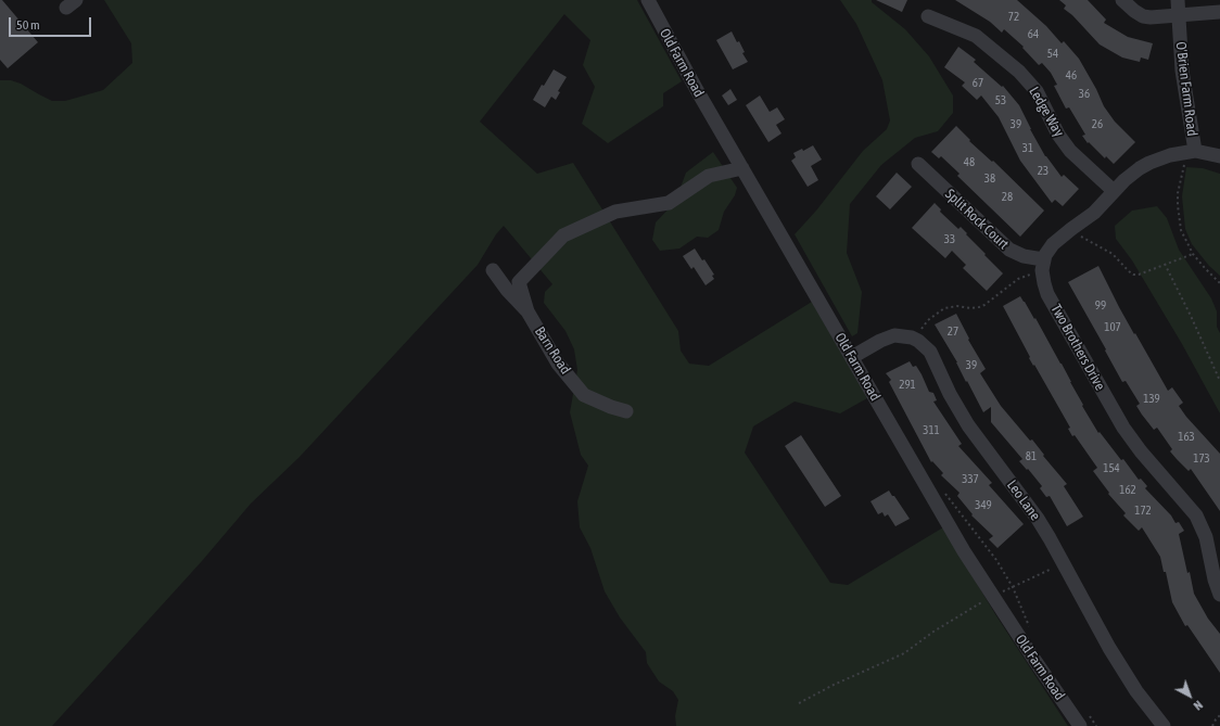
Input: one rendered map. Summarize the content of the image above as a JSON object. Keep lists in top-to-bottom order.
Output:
{
  "streets": {
    "street": [
      "Old Farm Road",
      "O'Brien Farm Road",
      "Ledge Way",
      "Split Rock Court",
      "Two Brothers Drive",
      "Barn Road",
      "Leo Lane"
    ]
  },
  "crossings": [
    ["Old Farm Road", "Leo Lane"],
    ["Split Rock Court", "Two Brothers Drive"]
  ],
  "house_numbers": [
    "72",
    "64",
    "54",
    "46",
    "67",
    "36",
    "53",
    "39",
    "26",
    "31",
    "48",
    "23",
    "38",
    "28",
    "33",
    "99",
    "107",
    "27",
    "39",
    "291",
    "139",
    "311",
    "163",
    "81",
    "173",
    "154",
    "337",
    "162",
    "349",
    "172"
  ],
  "scale_bar": "50 m",
  "north": "bottom right"
}
